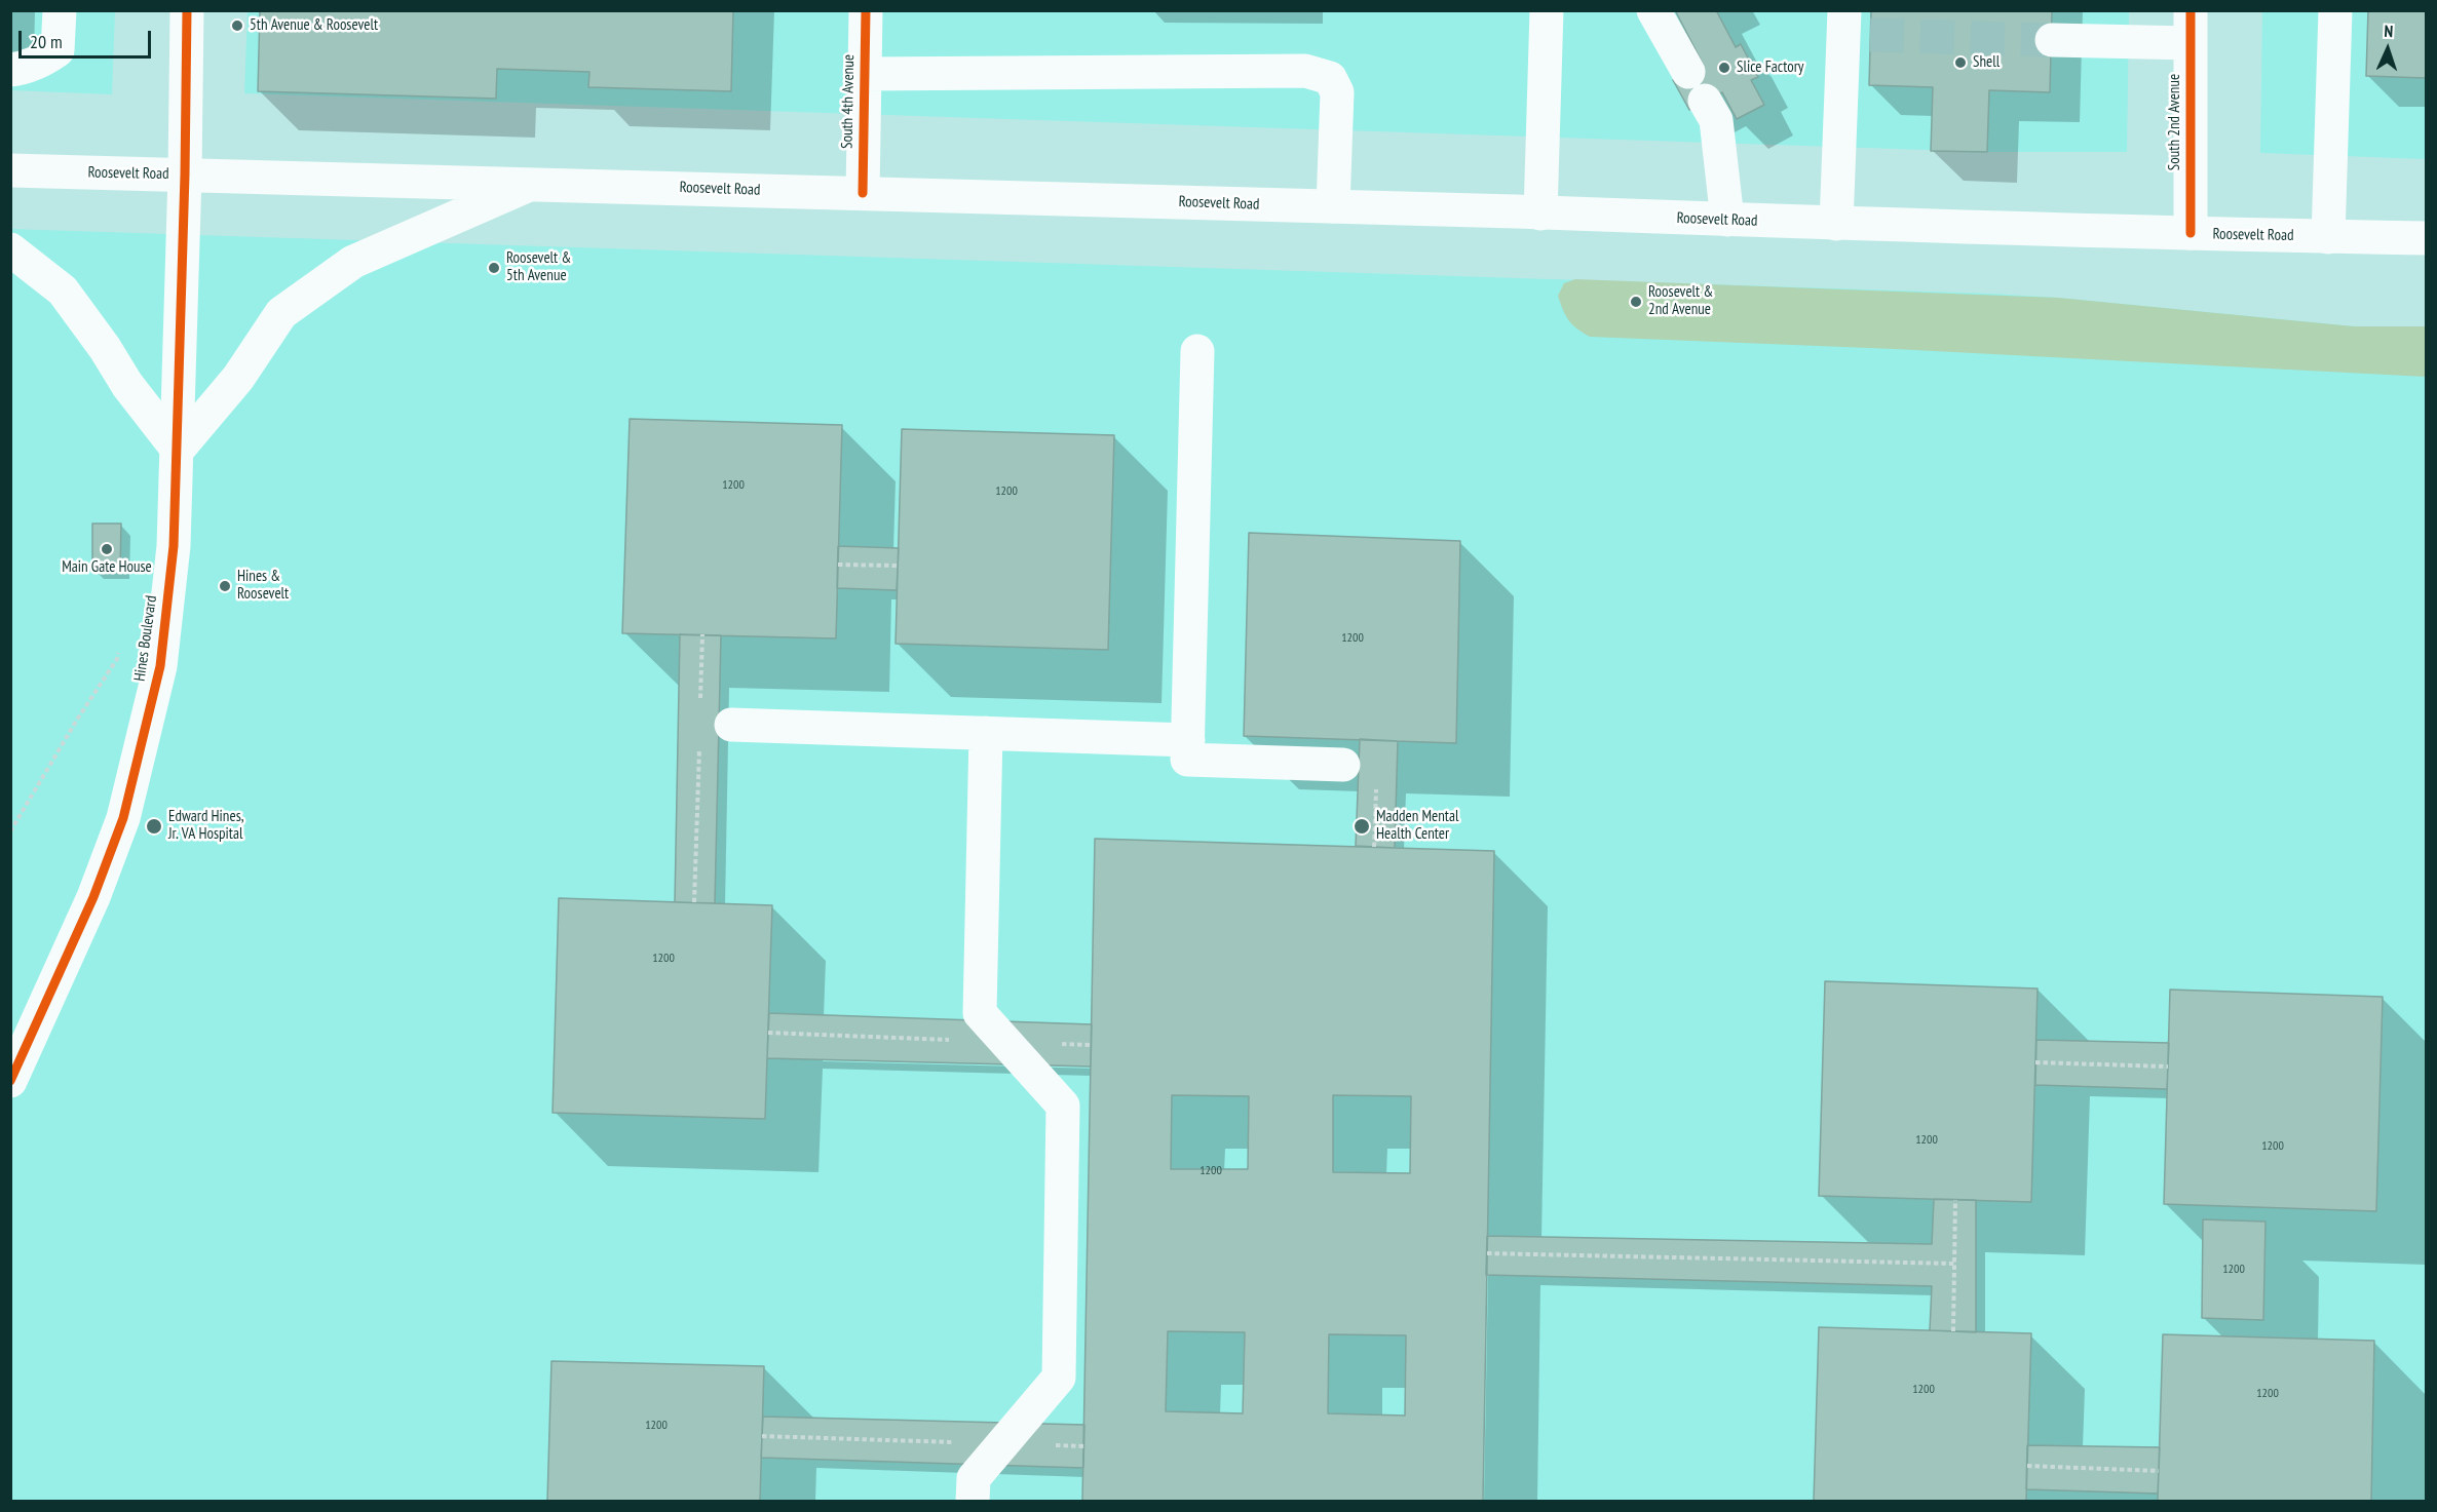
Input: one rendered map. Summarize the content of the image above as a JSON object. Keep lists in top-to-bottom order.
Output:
{
  "streets": {
    "main road": [
      "South 4th Avenue",
      "South 2nd Avenue",
      "Roosevelt Road",
      "Hines Boulevard"
    ]
  },
  "crossings": [
    ["South 4th Avenue", "Roosevelt Road"],
    ["South 2nd Avenue", "Roosevelt Road"],
    ["Roosevelt Road", "Hines Boulevard"]
  ],
  "places": [
    "5th Avenue & Roosevelt",
    "Shell",
    "Slice Factory",
    "Roosevelt & 5th Avenue",
    "Roosevelt & 2nd Avenue",
    "Main Gate House",
    "Hines & Roosevelt",
    "Edward Hines, Jr. VA Hospital",
    "Madden Mental Health Center"
  ],
  "house_numbers": [
    "1200",
    "1200",
    "1200",
    "1200",
    "1200",
    "1200",
    "1200",
    "1200",
    "1200",
    "1200",
    "1200"
  ],
  "scale_bar": "20 m",
  "north": "top"
}
